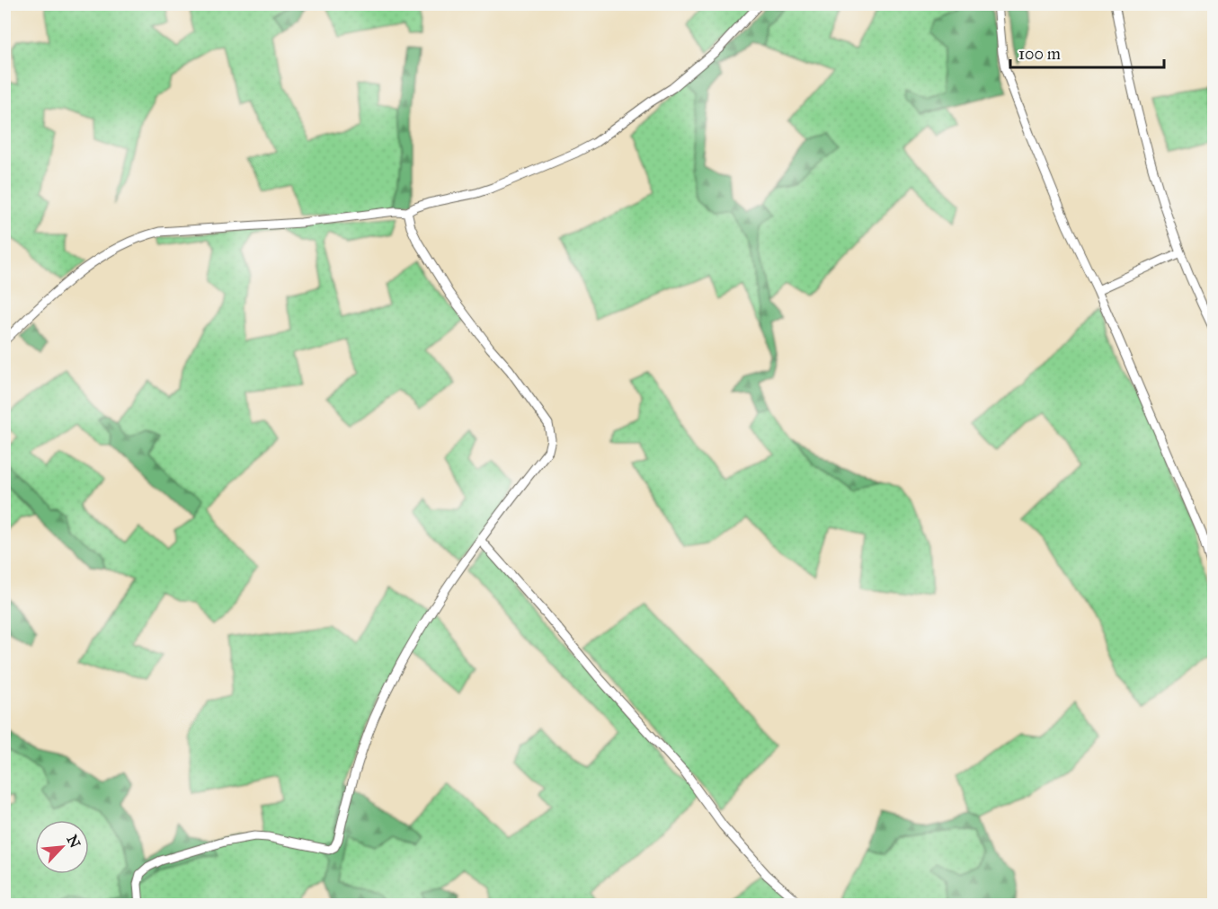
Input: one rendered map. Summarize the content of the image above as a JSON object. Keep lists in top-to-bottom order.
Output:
{
  "scale_bar": "100 m",
  "north": "top right"
}
